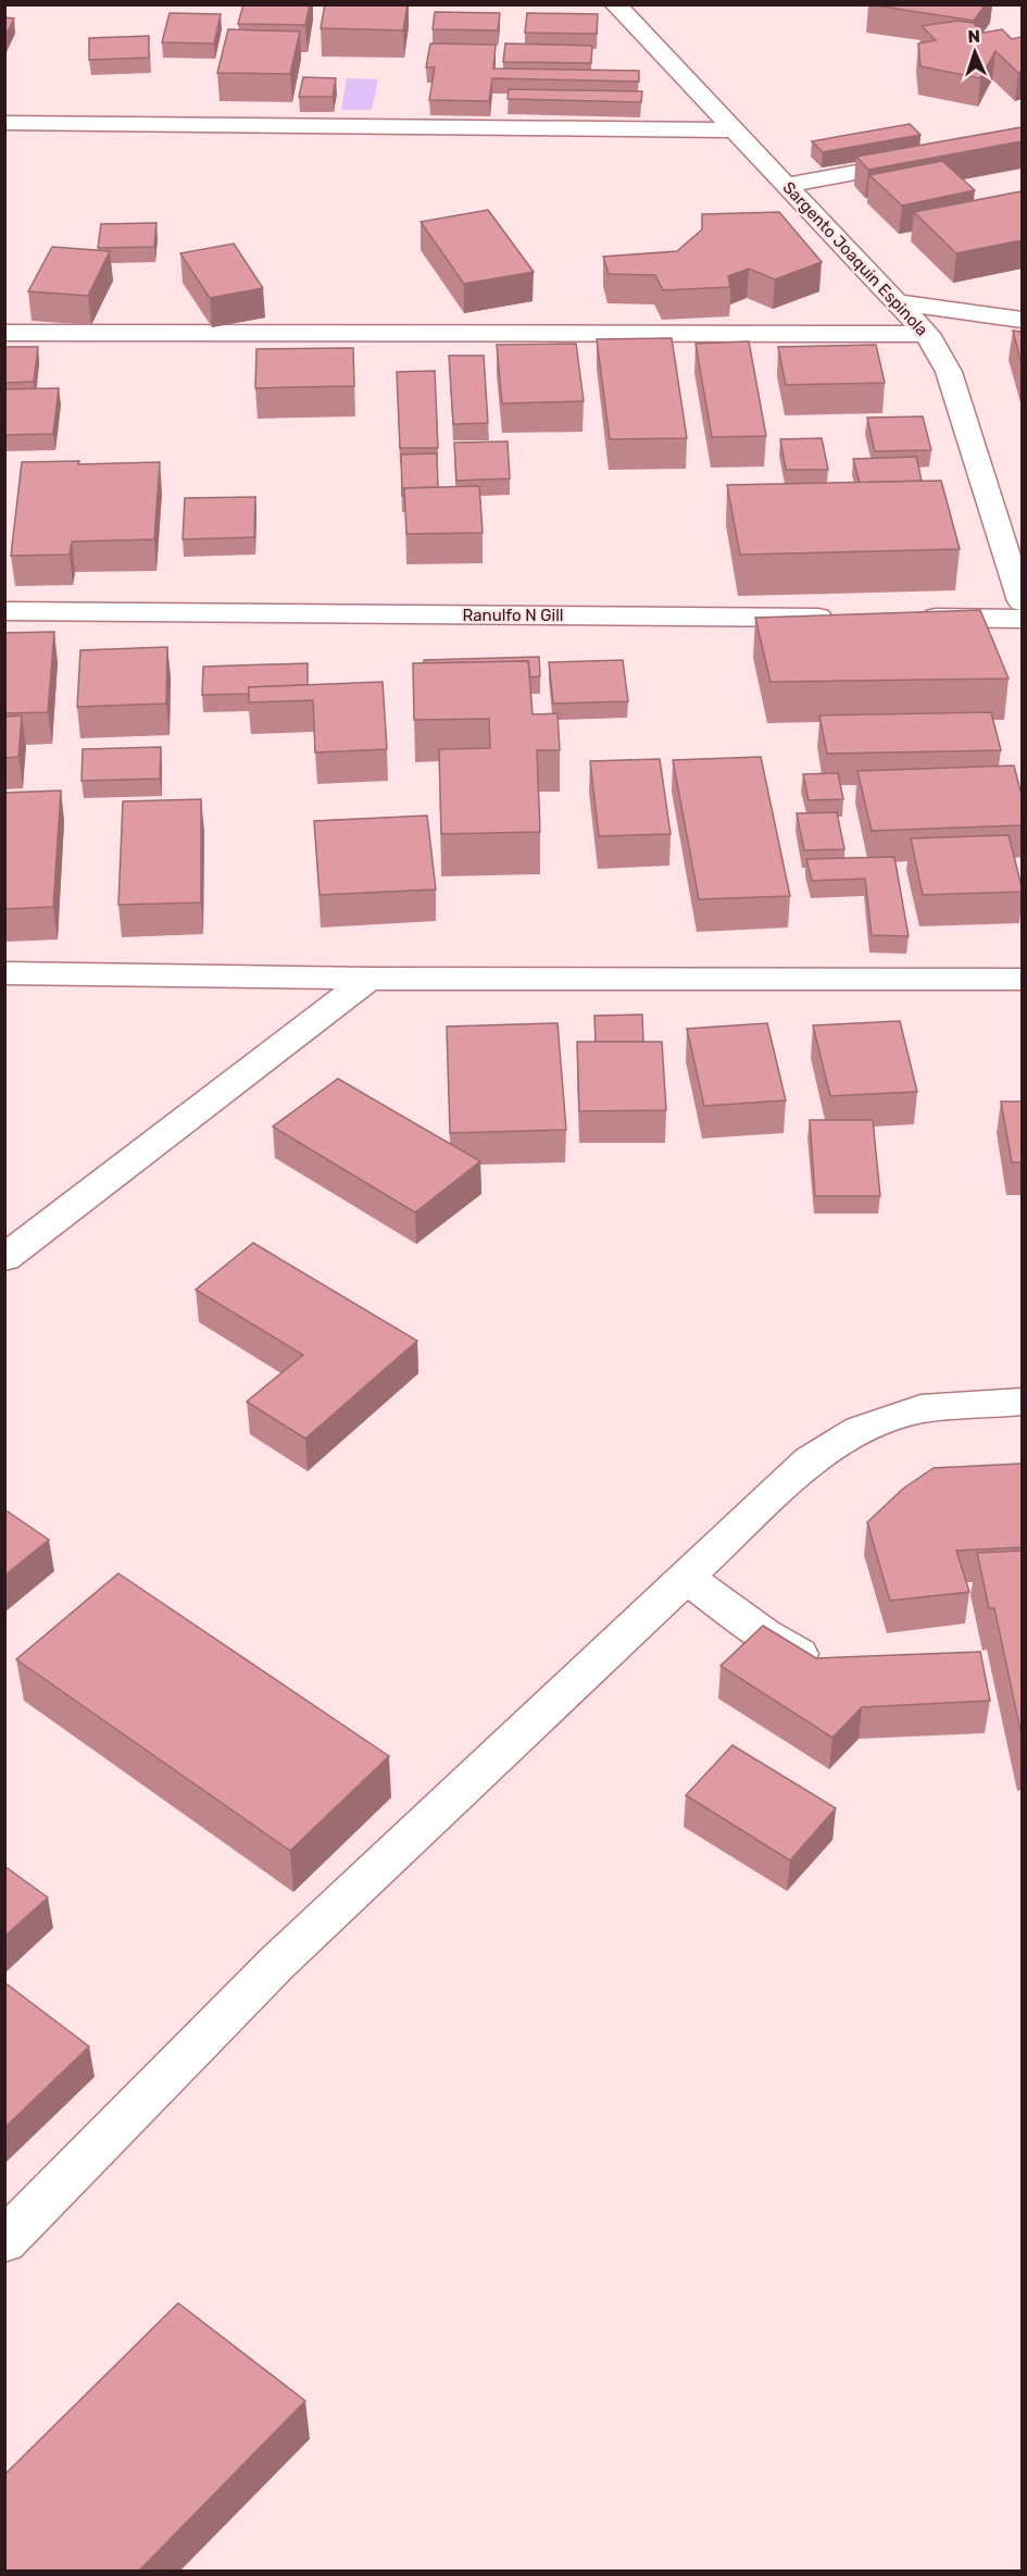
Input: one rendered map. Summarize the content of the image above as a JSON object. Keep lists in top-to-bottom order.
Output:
{
  "streets": {
    "street": ["Sargento Joaquin Espinola", "Ranulfo N Gill"]
  },
  "north": "top"
}
